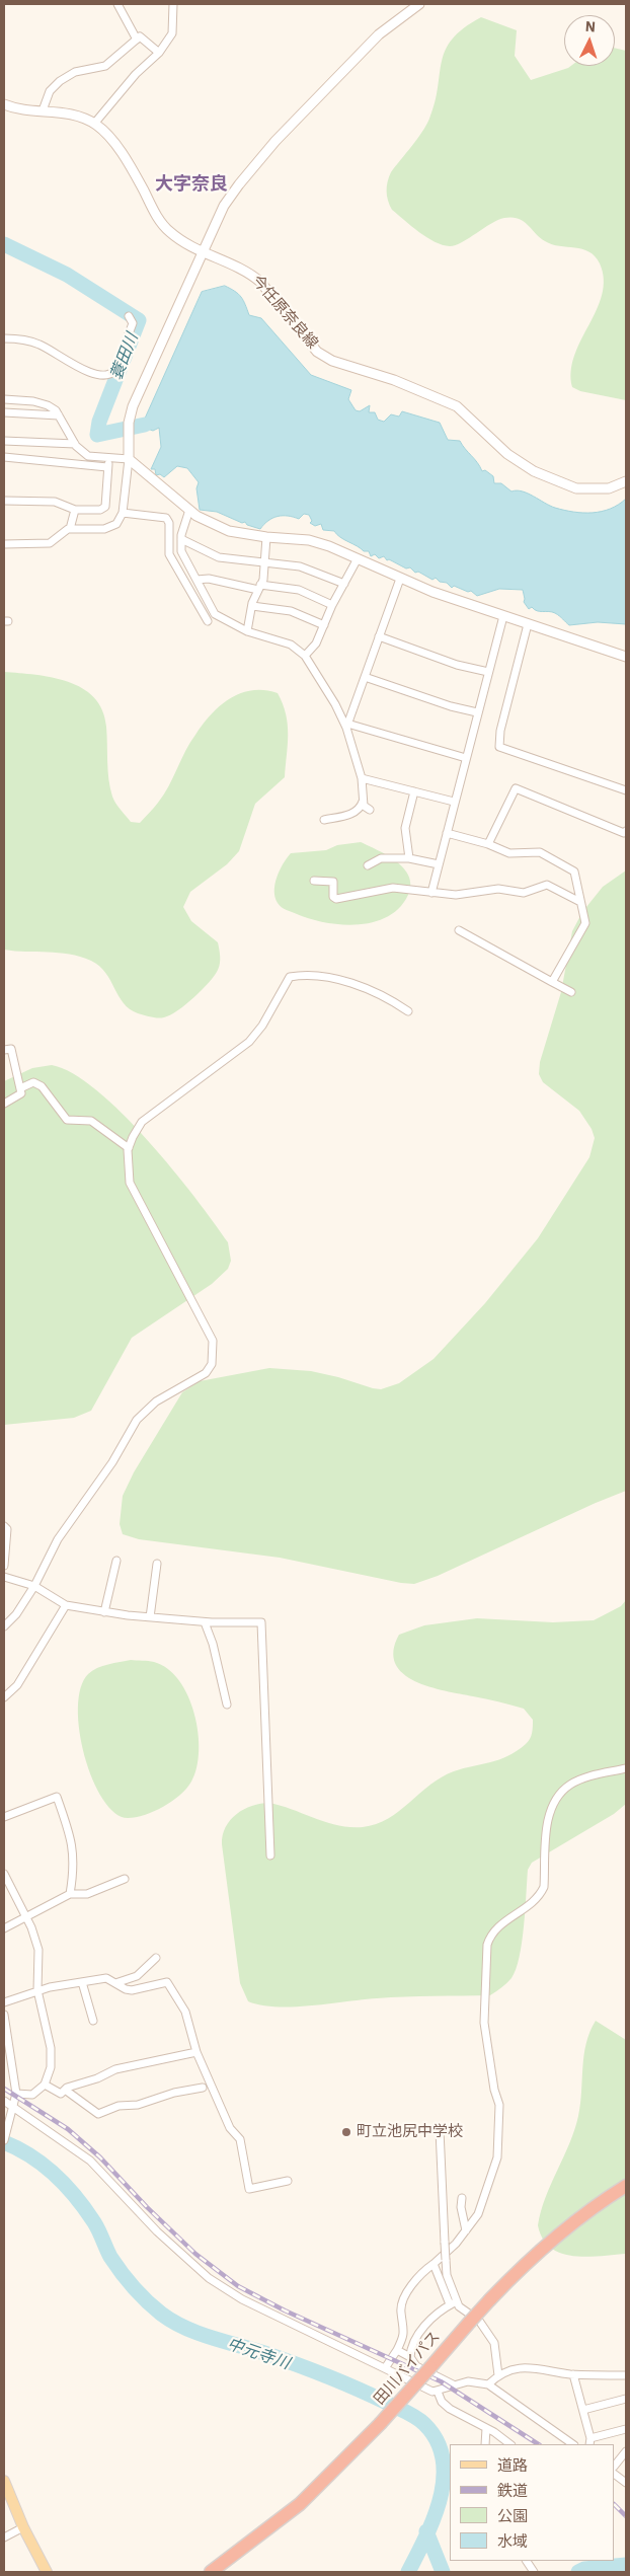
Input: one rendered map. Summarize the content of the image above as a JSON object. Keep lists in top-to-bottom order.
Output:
{
  "streets": {
    "highway": ["田川バイパス"],
    "street": ["今任原奈良線"]
  },
  "districts": ["大字奈良"],
  "water": ["蓑田川", "中元寺川"],
  "places": ["町立池尻中学校"],
  "legend": [
    "道路",
    "鉄道",
    "公園",
    "水域"
  ],
  "north": "top"
}
